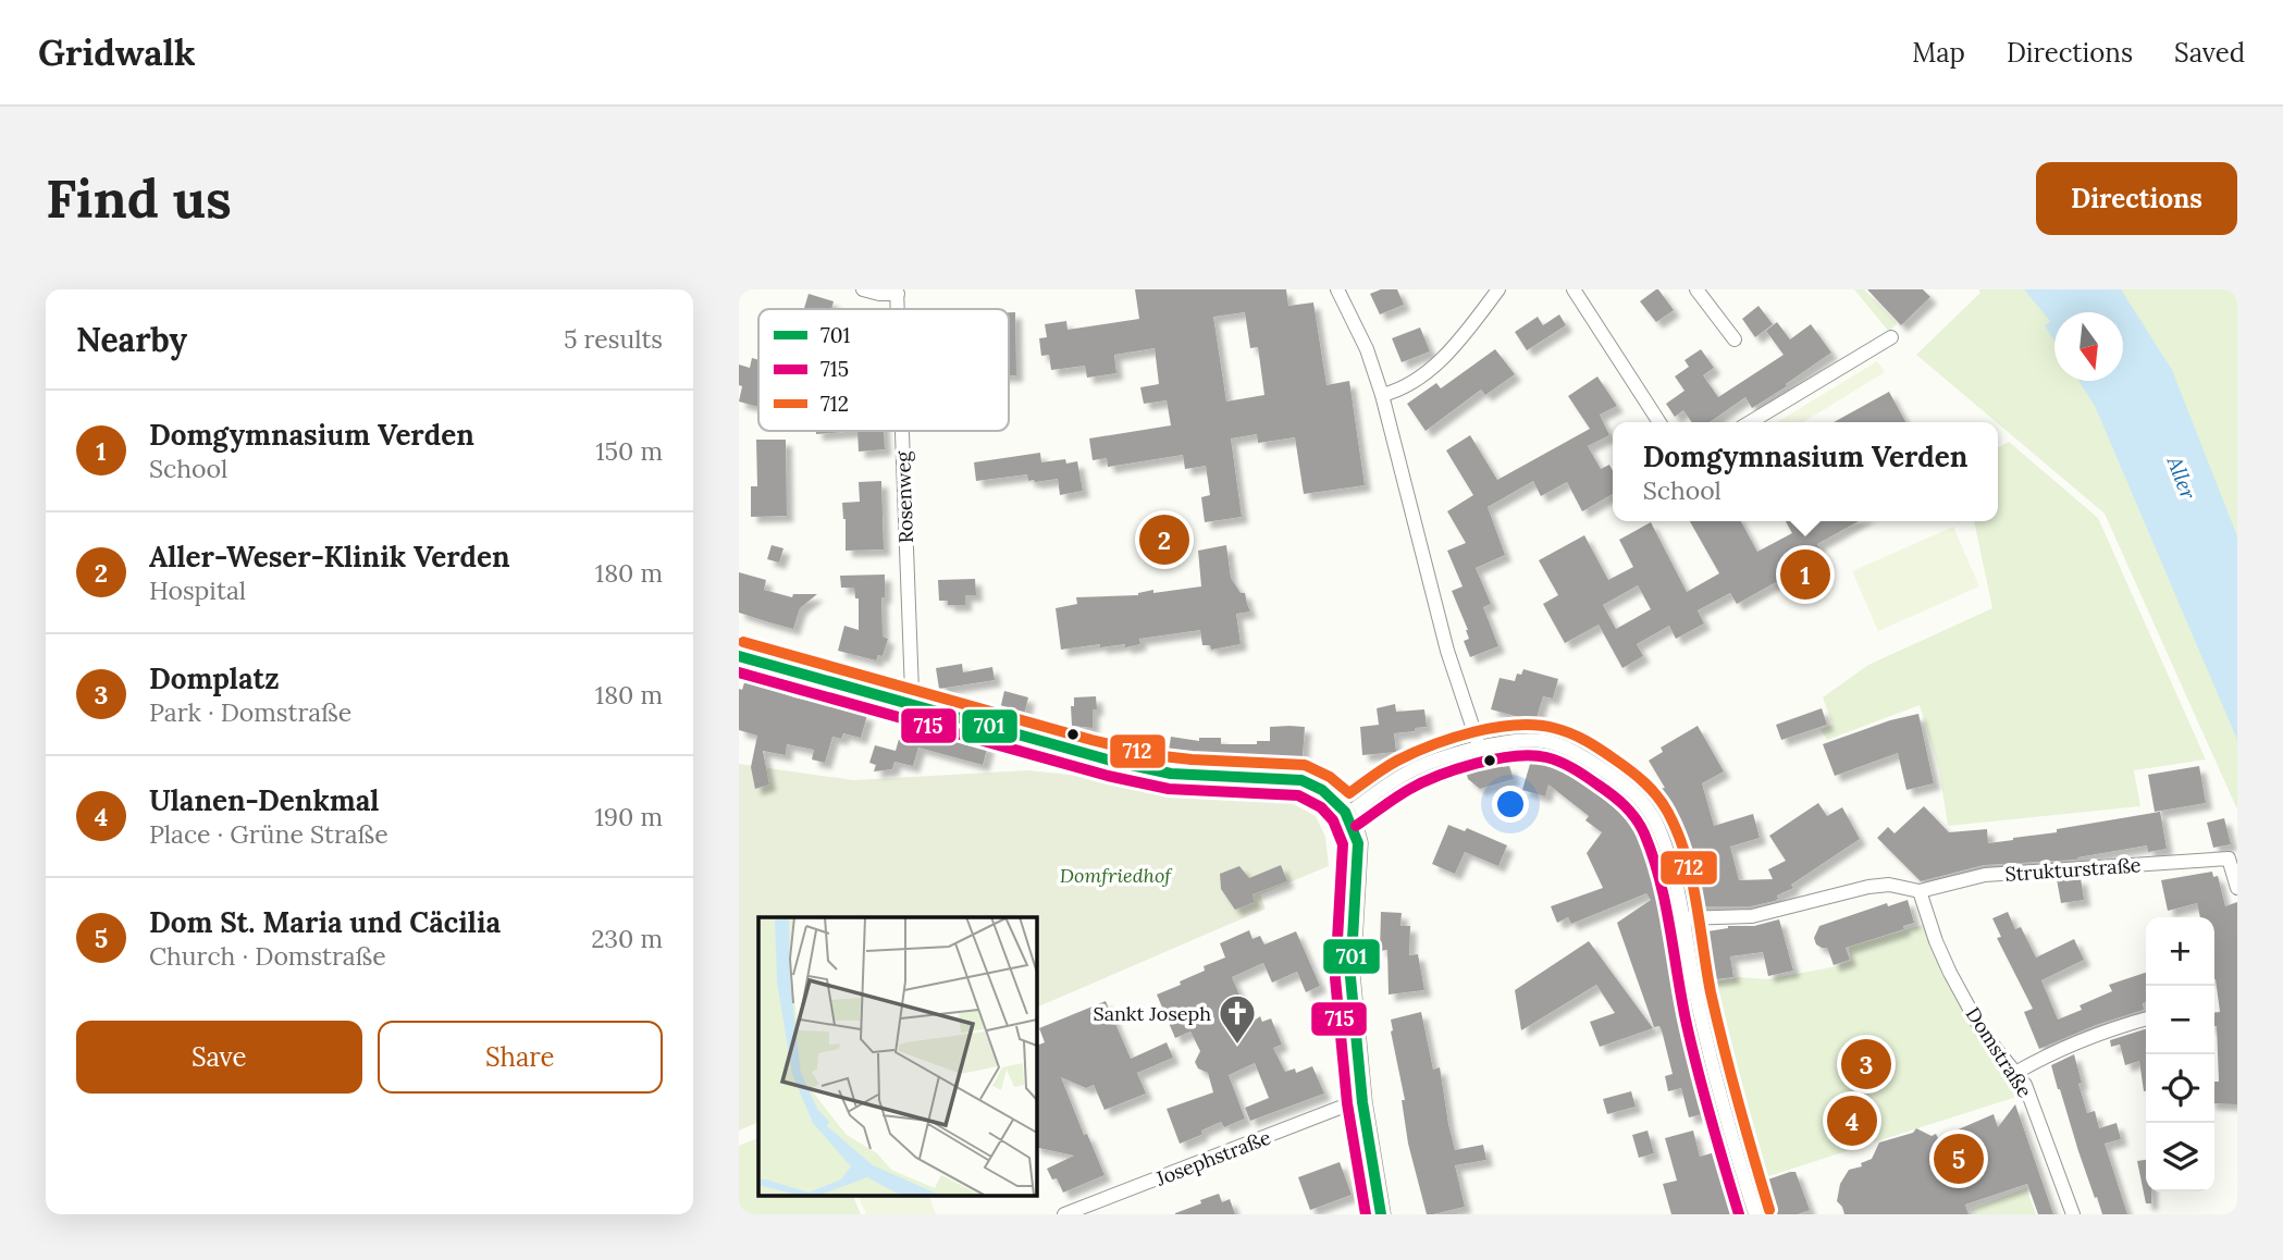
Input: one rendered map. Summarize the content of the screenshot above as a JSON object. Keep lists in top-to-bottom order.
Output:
{
  "streets": {
    "street": [
      "Rosenweg",
      "Strukturstraße",
      "Domstraße",
      "Josephstraße"
    ]
  },
  "crossings": [
    ["Strukturstraße", "Domstraße"]
  ],
  "water": ["Aller"],
  "parks": ["Domfriedhof"],
  "places": {
    "church": ["Sankt Joseph"]
  },
  "lines": ["transit line 712", "transit line 701", "transit line 715"],
  "legend": ["701", "715", "712"],
  "north": "bottom",
  "page": {
    "header": "Gridwalk",
    "nav": ["Map", "Directions", "Saved"],
    "buttons": [
      "Directions",
      ["Save", "Share"]
    ],
    "title": "Find us",
    "heading": ["Nearby", "5 results"],
    "list": [
      {
        "mark": "1",
        "name": "Domgymnasium Verden",
        "note": "School",
        "value": "150 m"
      },
      {
        "mark": "2",
        "name": "Aller-Weser-Klinik Verden",
        "note": "Hospital",
        "value": "180 m"
      },
      {
        "mark": "3",
        "name": "Domplatz",
        "note": "Park · Domstraße",
        "value": "180 m"
      },
      {
        "mark": "4",
        "name": "Ulanen-Denkmal",
        "note": "Place · Grüne Straße",
        "value": "190 m"
      },
      {
        "mark": "5",
        "name": "Dom St. Maria und Cäcilia",
        "note": "Church · Domstraße",
        "value": "230 m"
      }
    ],
    "popup": ["Domgymnasium Verden", "School"],
    "pins": [
      "2",
      "1",
      "3",
      "4",
      "5"
    ],
    "map_buttons": ["+", "−"]
  }
}
